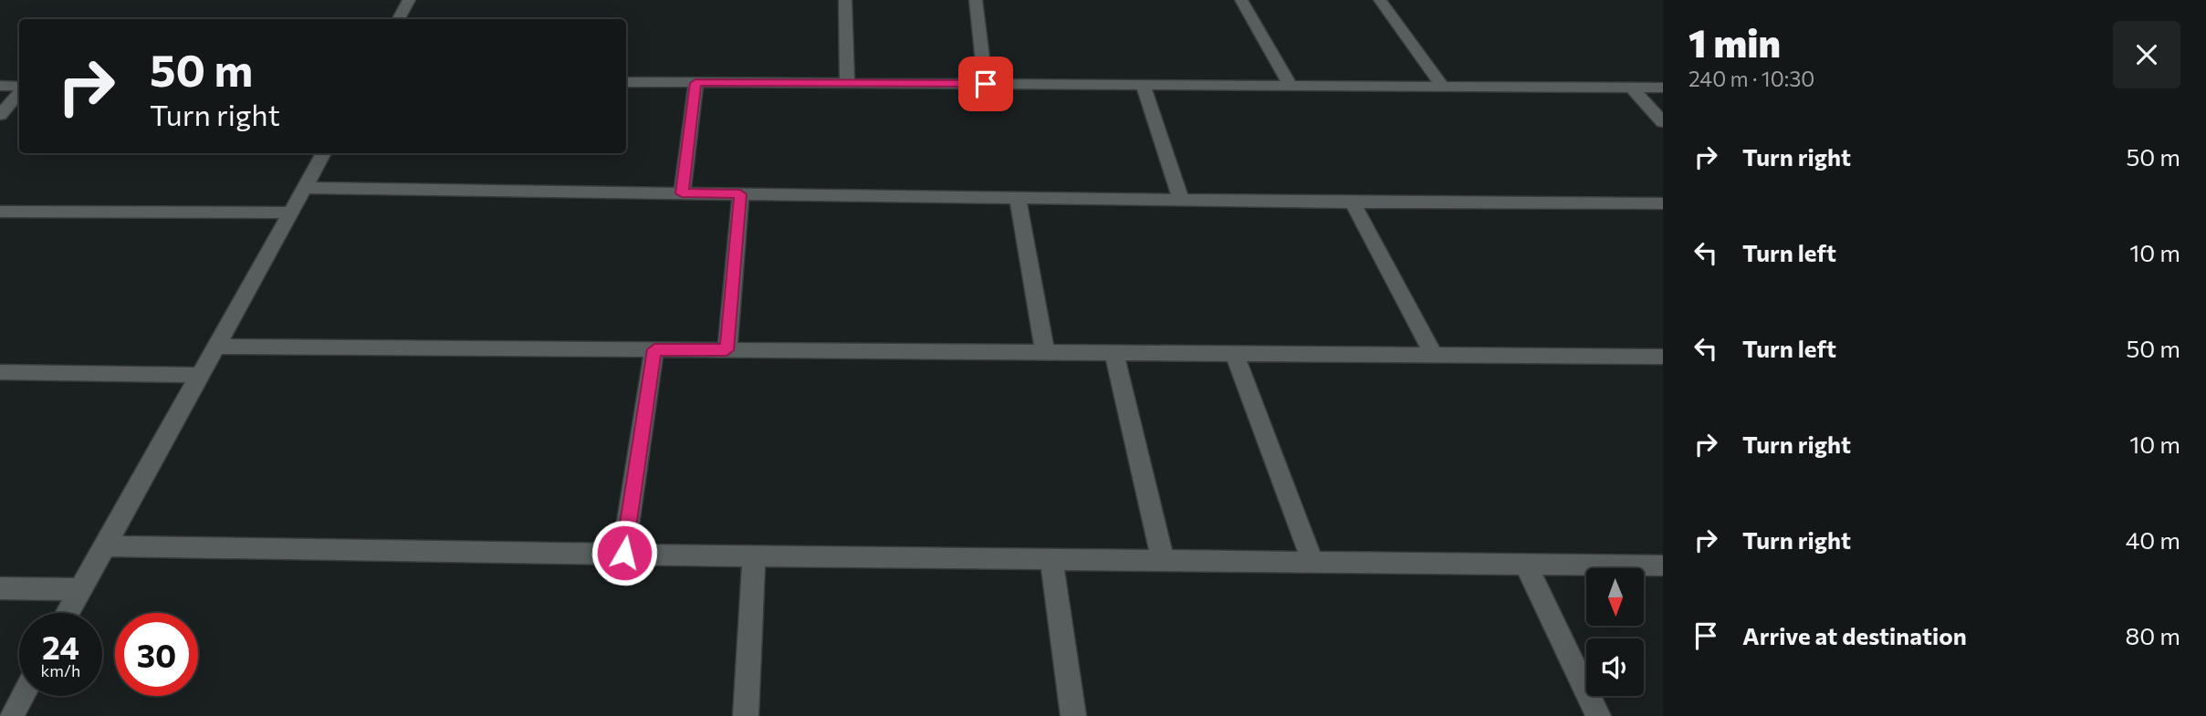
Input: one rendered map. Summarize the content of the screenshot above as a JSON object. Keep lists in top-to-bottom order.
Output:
{
  "north": "bottom",
  "page": {
    "heading": ["1 min", "240 m · 10:30"],
    "turn": ["50 m", "Turn right"],
    "list": [
      {
        "name": "Turn right",
        "value": "50 m"
      },
      {
        "name": "Turn left",
        "value": "10 m"
      },
      {
        "name": "Turn left",
        "value": "50 m"
      },
      {
        "name": "Turn right",
        "value": "10 m"
      },
      {
        "name": "Turn right",
        "value": "40 m"
      },
      {
        "name": "Arrive at destination",
        "value": "80 m"
      }
    ],
    "speed": "24 km/h",
    "limit": "30"
  }
}
